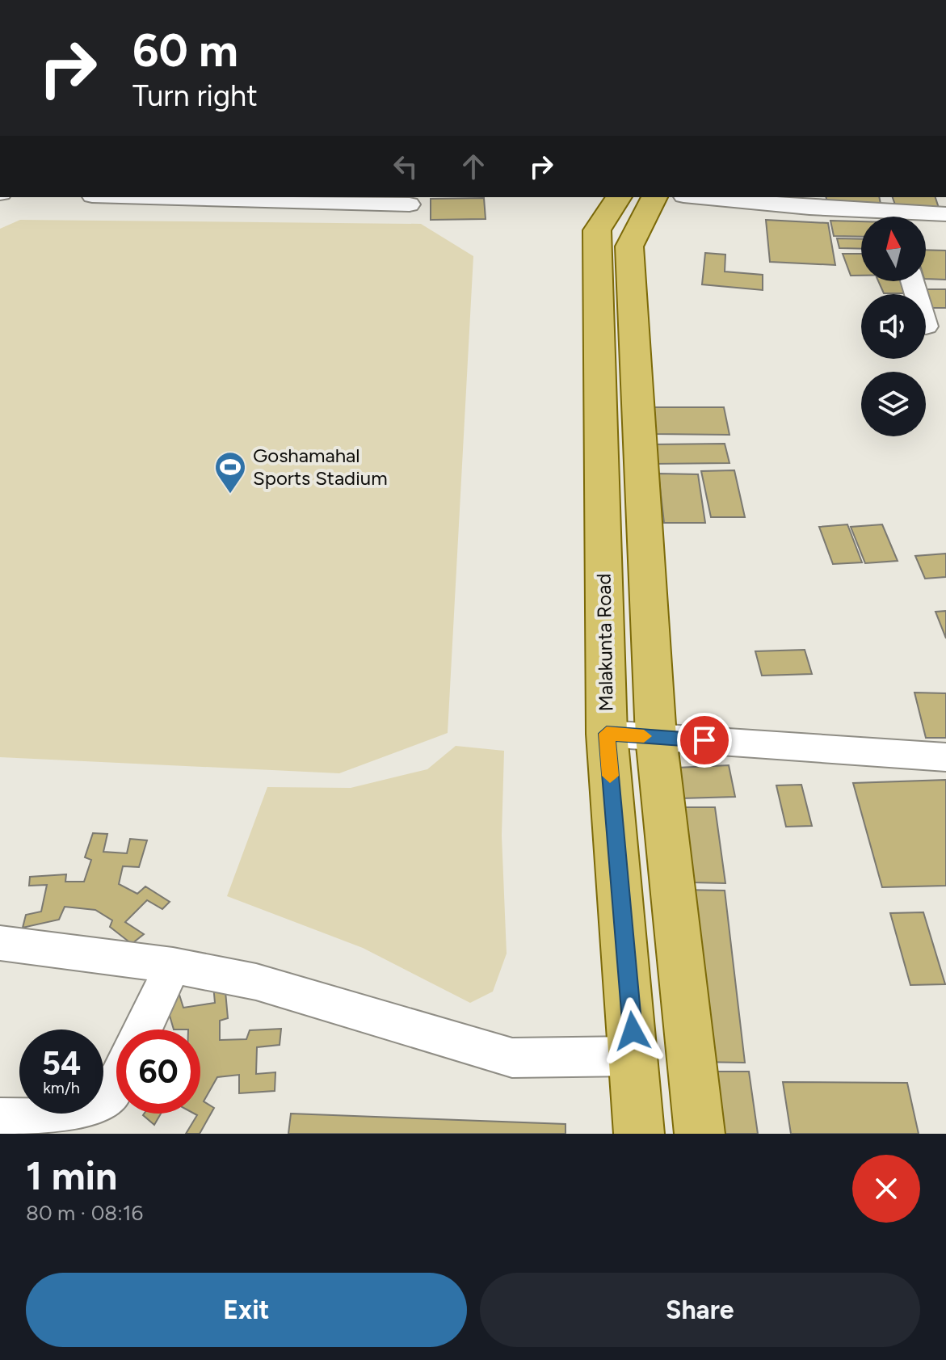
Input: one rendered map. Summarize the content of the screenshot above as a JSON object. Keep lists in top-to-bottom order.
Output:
{
  "streets": {
    "main road": ["Malakunta Road"]
  },
  "places": {
    "sports": ["Goshamahal Sports Stadium"]
  },
  "north": "top",
  "page": {
    "turn": ["60 m", "Turn right"],
    "speed": "54 km/h",
    "limit": "60",
    "heading": ["1 min", "80 m · 08:16"],
    "buttons": ["Exit", "Share"]
  }
}
